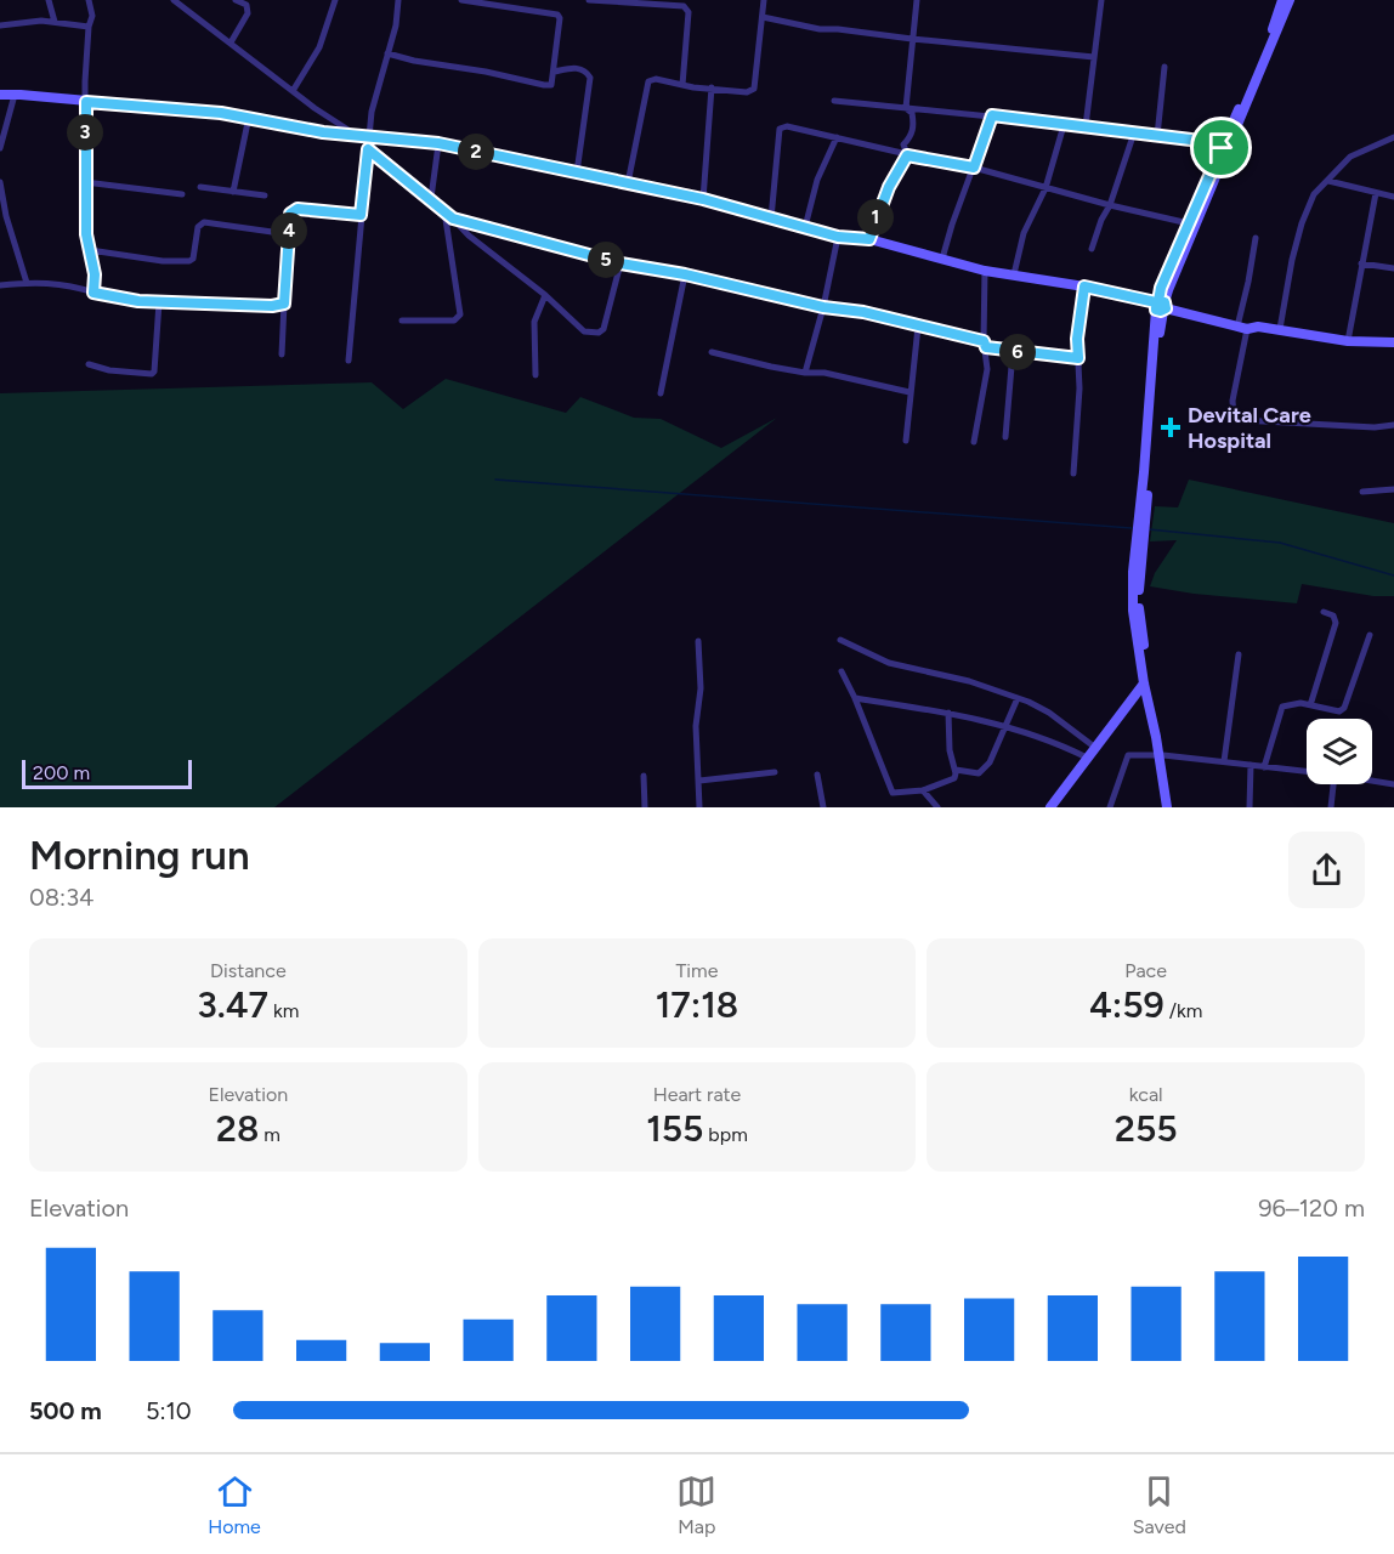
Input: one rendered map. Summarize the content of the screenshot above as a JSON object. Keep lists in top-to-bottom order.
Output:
{
  "places": {
    "health": ["Devital Care Hospital"]
  },
  "scale_bar": "200 m",
  "page": {
    "pins": [
      "3",
      "2",
      "1",
      "4",
      "5",
      "6"
    ],
    "scale": "200 m",
    "heading": ["Morning run", "08:34"],
    "stats": [
      ["Distance", "3.47 km"],
      ["Time", "17:18"],
      ["Pace", "4:59 /km"],
      ["Elevation", "28 m"],
      ["Heart rate", "155 bpm"],
      ["kcal", "255"]
    ],
    "chart": ["Elevation", "96–120 m"],
    "list": [
      {
        "name": "500 m",
        "note": "5:10"
      }
    ],
    "tabs": ["Home", "Map", "Saved"]
  }
}
